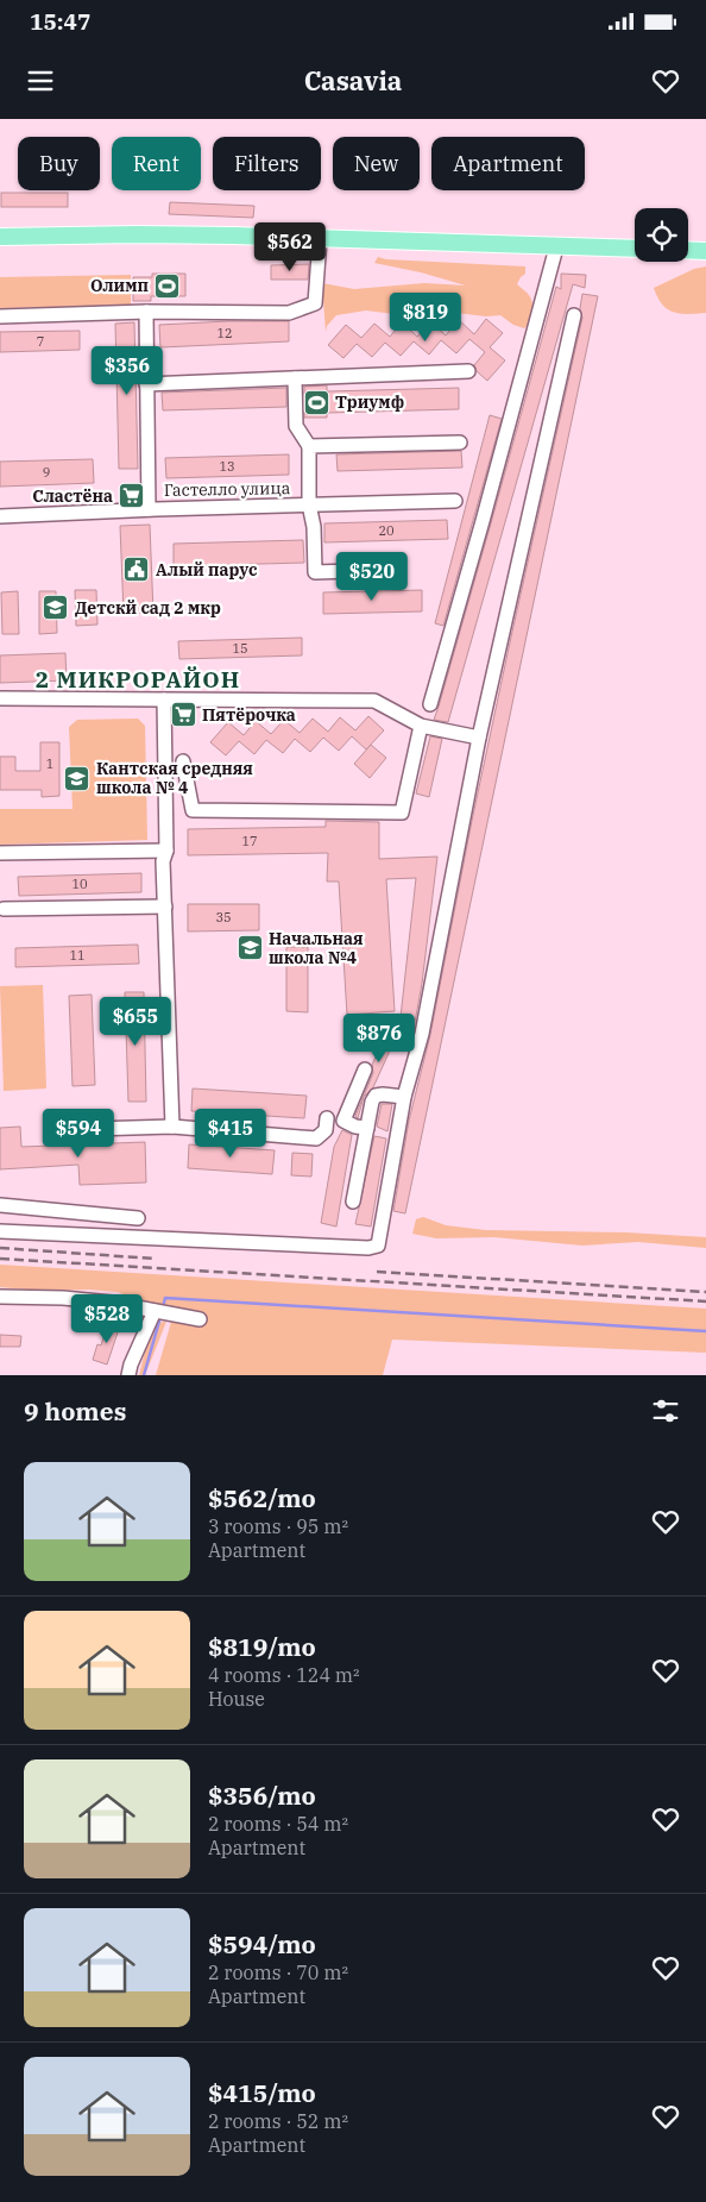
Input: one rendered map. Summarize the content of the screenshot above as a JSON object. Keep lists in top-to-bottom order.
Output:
{
  "streets": {
    "street": ["Гастелло улица"]
  },
  "districts": ["2 МИКРОРАЙОН"],
  "places": {
    "sports": ["Олимп", "Триумф"],
    "supermarket": ["Сластёна", "Пятёрочка"],
    "public building": ["Алый парус"],
    "school or university": ["Детскй сад 2 мкр", "Кантская средняя школа № 4", "Начальная школа №4"]
  },
  "house_numbers": [
    "12",
    "7",
    "13",
    "9",
    "20",
    "15",
    "1",
    "17",
    "10",
    "35",
    "11"
  ],
  "page": {
    "status": "15:47",
    "header": "Casavia",
    "chip": [
      "Buy",
      "Rent",
      "Filters",
      "New",
      "Apartment"
    ],
    "price": [
      "$562",
      "$819",
      "$356",
      "$520",
      "$655",
      "$876",
      "$594",
      "$415",
      "$528"
    ],
    "heading": "9 homes",
    "list": [
      {
        "name": "$562/mo",
        "note": "3 rooms · 95 m² · Apartment"
      },
      {
        "name": "$819/mo",
        "note": "4 rooms · 124 m² · House"
      },
      {
        "name": "$356/mo",
        "note": "2 rooms · 54 m² · Apartment"
      },
      {
        "name": "$594/mo",
        "note": "2 rooms · 70 m² · Apartment"
      },
      {
        "name": "$415/mo",
        "note": "2 rooms · 52 m² · Apartment"
      }
    ]
  }
}
